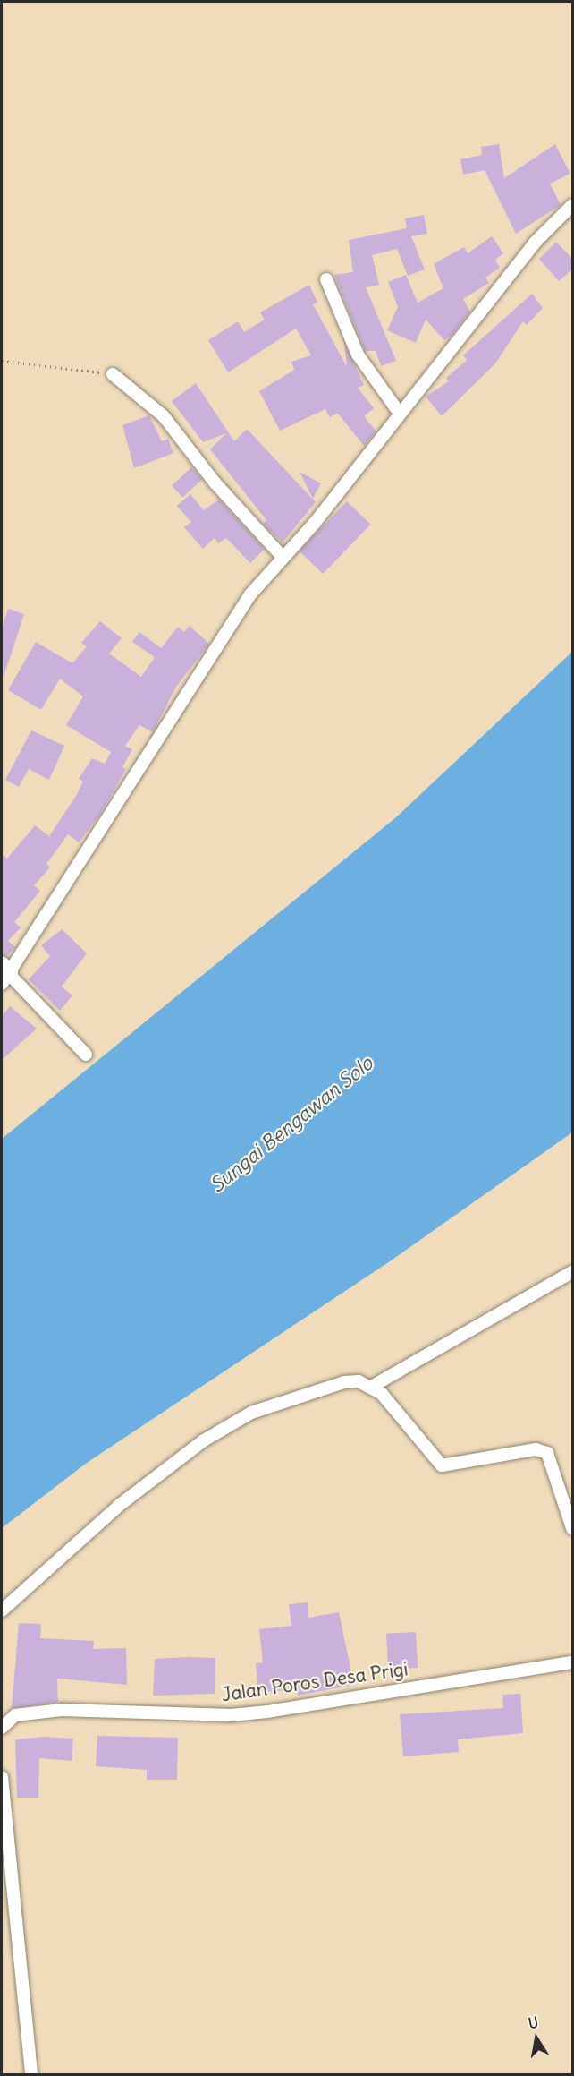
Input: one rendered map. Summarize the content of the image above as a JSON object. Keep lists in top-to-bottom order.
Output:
{
  "streets": {
    "street": ["Jalan Poros Desa Prigi"]
  },
  "water": ["Sungai Bengawan Solo"],
  "north": "top"
}
